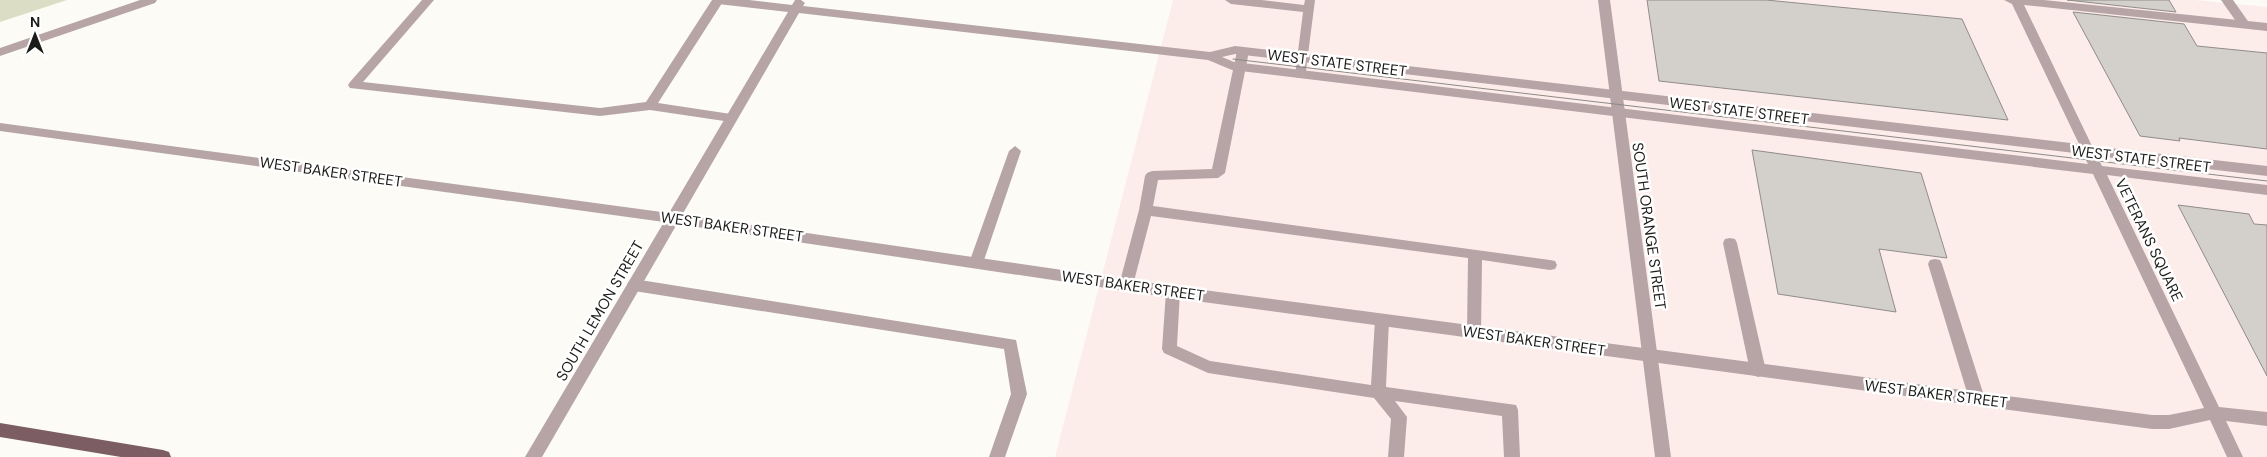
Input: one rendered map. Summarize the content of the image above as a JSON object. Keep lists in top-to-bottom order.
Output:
{
  "streets": {
    "street": [
      "WEST STATE STREET",
      "WEST BAKER STREET",
      "SOUTH ORANGE STREET",
      "VETERANS SQUARE",
      "SOUTH LEMON STREET"
    ]
  },
  "crossings": [
    ["WEST STATE STREET", "SOUTH ORANGE STREET"],
    ["WEST STATE STREET", "VETERANS SQUARE"],
    ["WEST STATE STREET", "SOUTH LEMON STREET"],
    ["WEST BAKER STREET", "SOUTH ORANGE STREET"],
    ["WEST BAKER STREET", "VETERANS SQUARE"],
    ["WEST BAKER STREET", "SOUTH LEMON STREET"]
  ],
  "north": "top"
}
